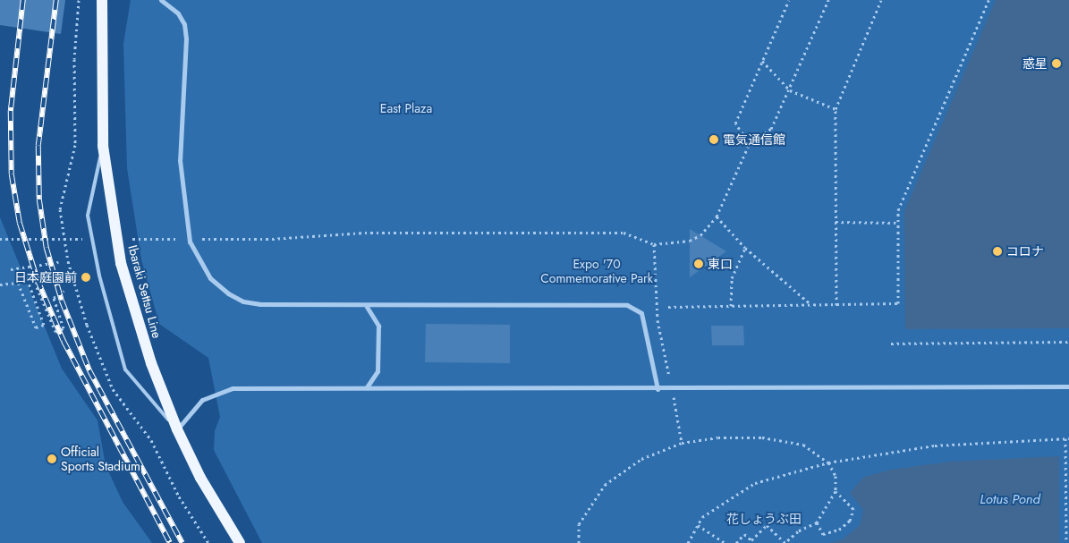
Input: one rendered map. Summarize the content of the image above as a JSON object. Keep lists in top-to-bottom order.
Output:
{
  "streets": {
    "main road": ["Ibaraki Settsu Line"]
  },
  "water": ["Lotus Pond"],
  "parks": ["East Plaza", "Expo '70 Commemorative Park", "花しょうぶ田"],
  "places": [
    "惑星",
    "電気通信館",
    "コロナ",
    "東口",
    "日本庭園前",
    "Official Sports Stadium"
  ]
}
